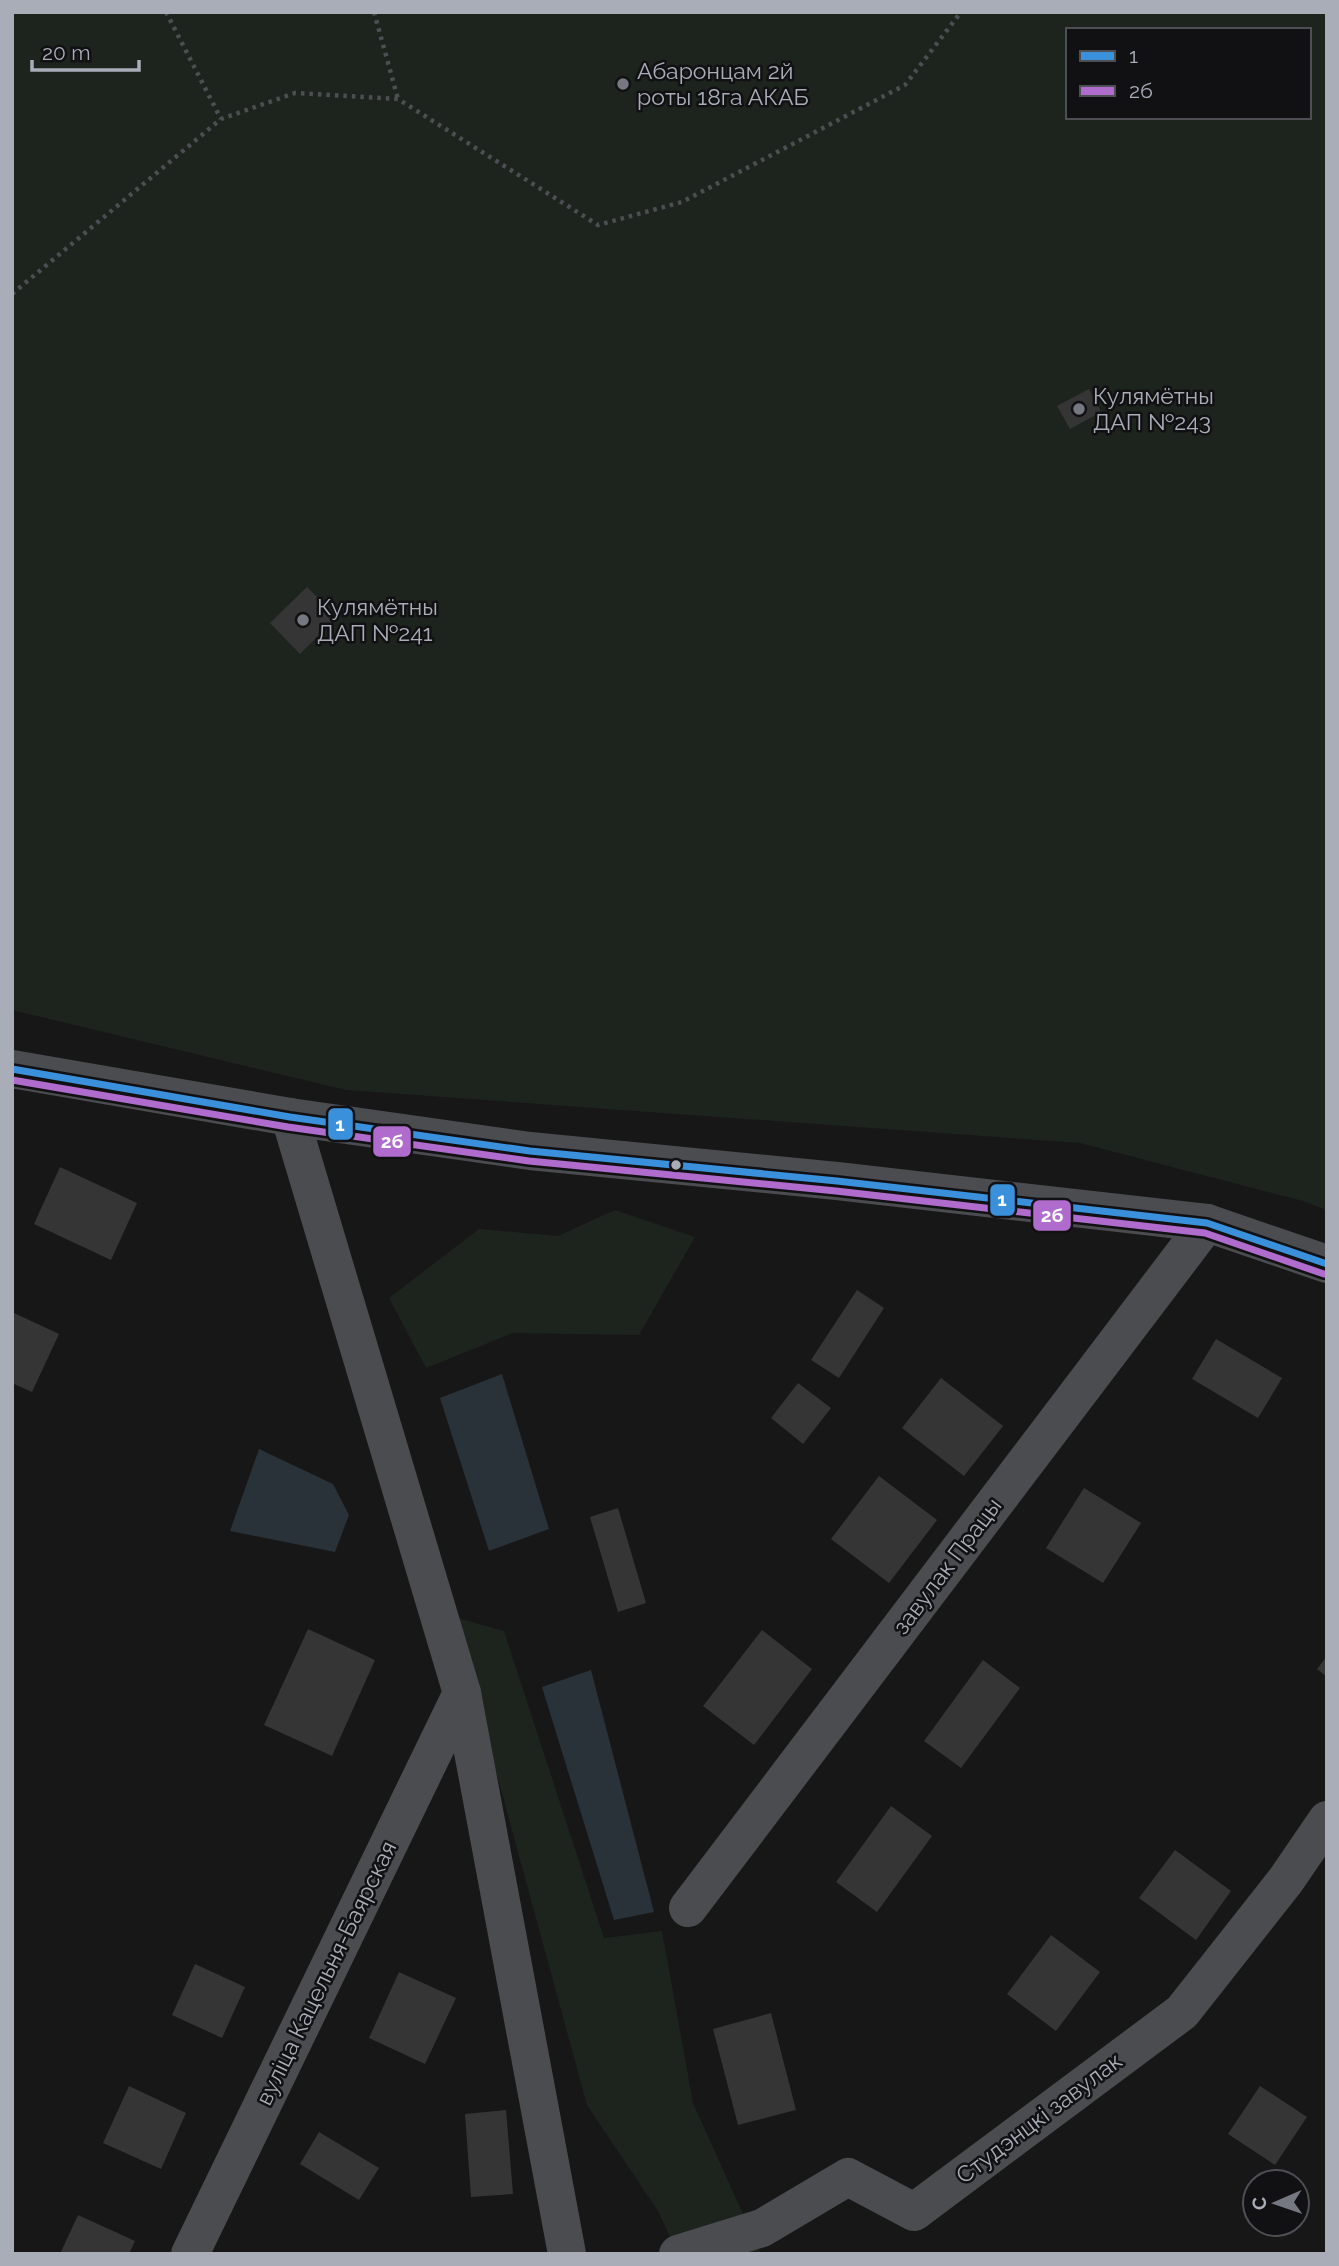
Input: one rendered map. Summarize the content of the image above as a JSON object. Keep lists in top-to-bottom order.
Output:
{
  "streets": {
    "street": ["завулак Працы", "вуліца Кацельня-Баярская", "Студэнцкі завулак"]
  },
  "places": ["Абаронцам 2й роты 18га АКАБ", "Кулямётны ДАП №243", "Кулямётны ДАП №241"],
  "lines": ["transit line 1", "transit line 2б"],
  "legend": ["1", "2б"],
  "scale_bar": "20 m",
  "north": "left"
}
